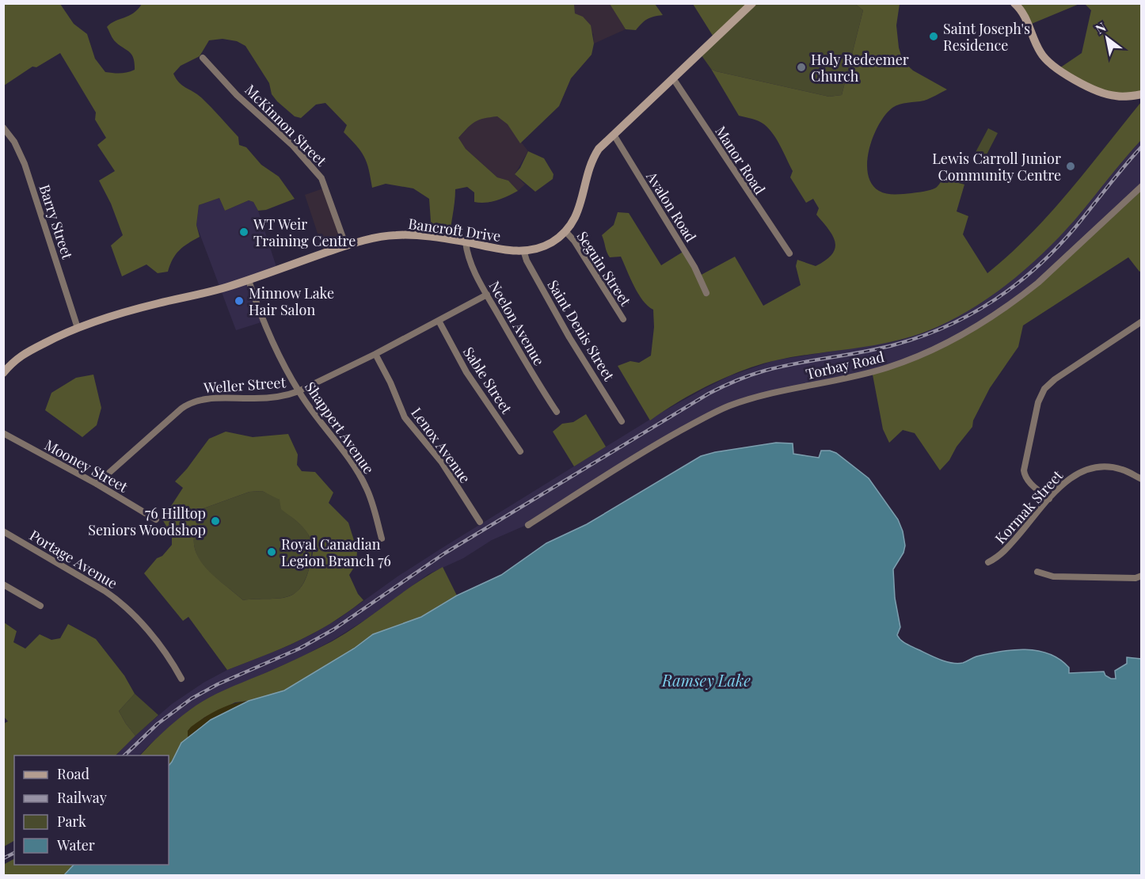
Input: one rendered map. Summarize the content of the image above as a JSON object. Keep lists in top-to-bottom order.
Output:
{
  "streets": {
    "main road": ["Bancroft Drive"],
    "street": [
      "McKinnon Street",
      "Manor Road",
      "Avalon Road",
      "Barry Street",
      "Seguin Street",
      "Neelon Avenue",
      "Saint Denis Street",
      "Torbay Road",
      "Sable Street",
      "Weller Street",
      "Shappert Avenue",
      "Lenox Avenue",
      "Mooney Street",
      "Kormak Street",
      "Portage Avenue"
    ]
  },
  "crossings": [
    ["McKinnon Street", "Bancroft Drive"],
    ["Manor Road", "Bancroft Drive"],
    ["Avalon Road", "Bancroft Drive"],
    ["Barry Street", "Bancroft Drive"],
    ["Bancroft Drive", "Seguin Street"],
    ["Bancroft Drive", "Neelon Avenue"],
    ["Bancroft Drive", "Saint Denis Street"],
    ["Bancroft Drive", "Shappert Avenue"],
    ["Neelon Avenue", "Weller Street"],
    ["Sable Street", "Weller Street"],
    ["Weller Street", "Shappert Avenue"],
    ["Weller Street", "Lenox Avenue"],
    ["Weller Street", "Mooney Street"]
  ],
  "water": ["Ramsey Lake"],
  "places": [
    "Saint Joseph's Residence",
    "Holy Redeemer Church",
    "Lewis Carroll Junior Community Centre",
    "WT Weir Training Centre",
    "Minnow Lake Hair Salon",
    "76 Hilltop Seniors Woodshop",
    "Royal Canadian Legion Branch 76"
  ],
  "legend": [
    "Road",
    "Railway",
    "Park",
    "Water"
  ],
  "north": "top left"
}
